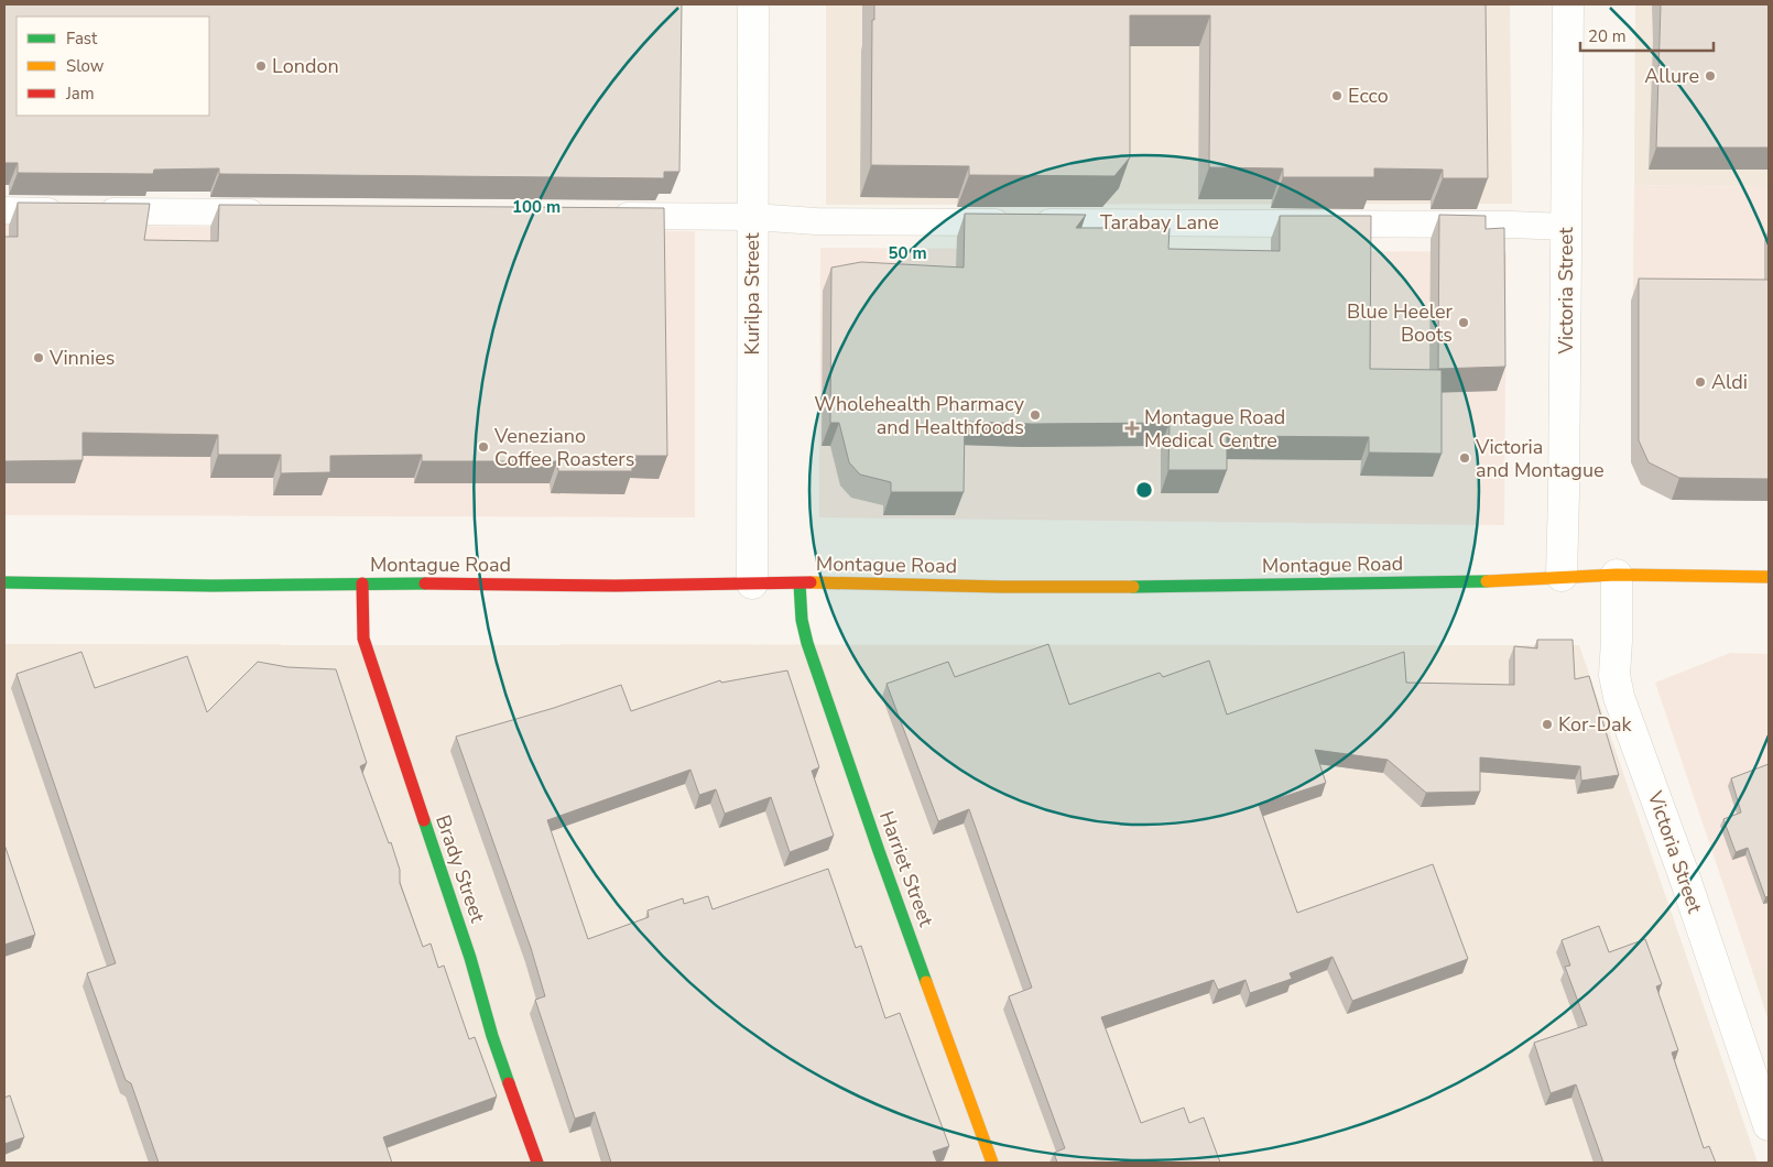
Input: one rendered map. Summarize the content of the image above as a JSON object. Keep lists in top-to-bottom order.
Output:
{
  "streets": {
    "street": [
      "Victoria Street",
      "Kurilpa Street",
      "Montague Road",
      "Brady Street",
      "Harriet Street"
    ],
    "lane": ["Tarabay Lane"]
  },
  "crossings": [
    ["Tarabay Lane", "Victoria Street"],
    ["Tarabay Lane", "Kurilpa Street"],
    ["Victoria Street", "Montague Road"],
    ["Kurilpa Street", "Montague Road"],
    ["Montague Road", "Brady Street"],
    ["Montague Road", "Harriet Street"]
  ],
  "places": {
    "other": [
      "London",
      "Allure",
      "Ecco",
      "Blue Heeler Boots",
      "Vinnies",
      "Aldi",
      "Wholehealth Pharmacy and Healthfoods",
      "Veneziano Coffee Roasters",
      "Victoria and Montague",
      "Kor-Dak"
    ],
    "health": ["Montague Road Medical Centre"]
  },
  "legend": ["Fast", "Slow", "Jam"],
  "scale_bar": "20 m",
  "rings": ["100 m", "50 m"]
}
